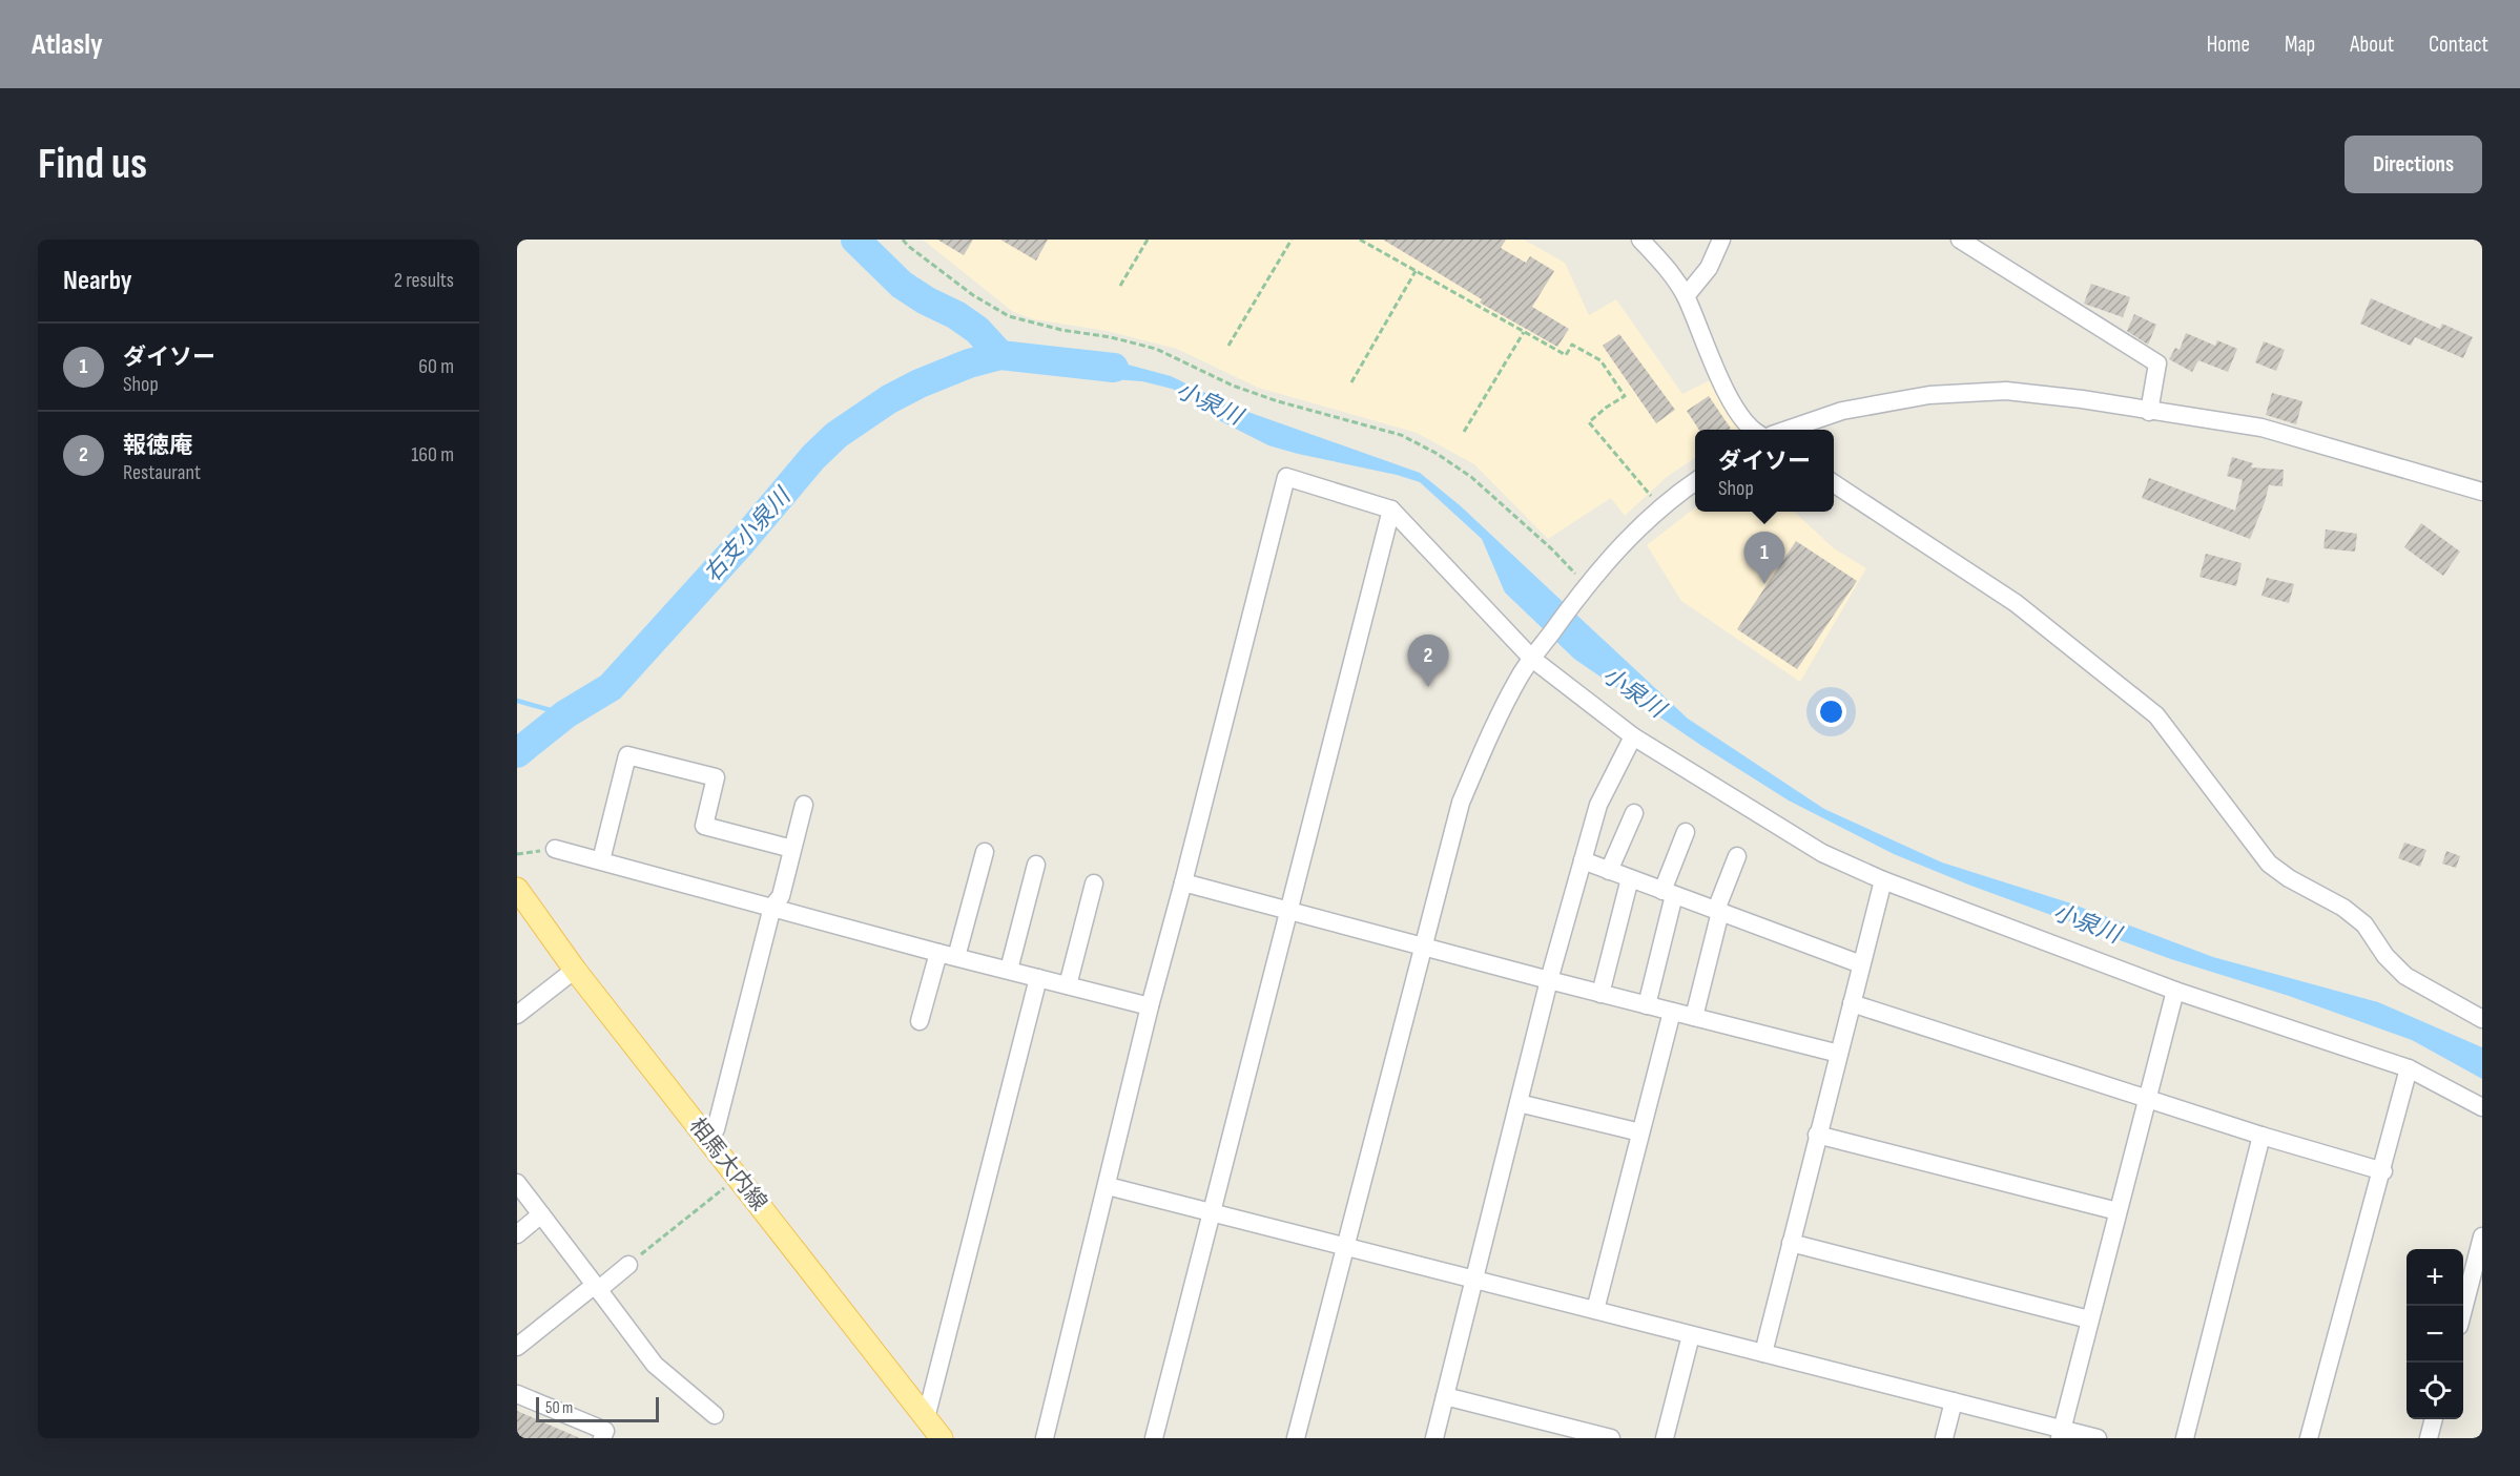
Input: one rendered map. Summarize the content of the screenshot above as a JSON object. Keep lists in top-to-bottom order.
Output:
{
  "streets": {
    "main road": ["相馬大内線"]
  },
  "water": ["小泉川", "右支小泉川"],
  "scale_bar": "50 m",
  "page": {
    "header": "Atlasly",
    "nav": [
      "Home",
      "Map",
      "About",
      "Contact"
    ],
    "buttons": "Directions",
    "title": "Find us",
    "heading": ["Nearby", "2 results"],
    "list": [
      {
        "mark": "1",
        "name": "ダイソー",
        "note": "Shop",
        "value": "60 m"
      },
      {
        "mark": "2",
        "name": "報徳庵",
        "note": "Restaurant",
        "value": "160 m"
      }
    ],
    "popup": ["ダイソー", "Shop"],
    "pins": ["1", "2"],
    "map_buttons": ["+", "−"],
    "scale": "50 m"
  }
}
